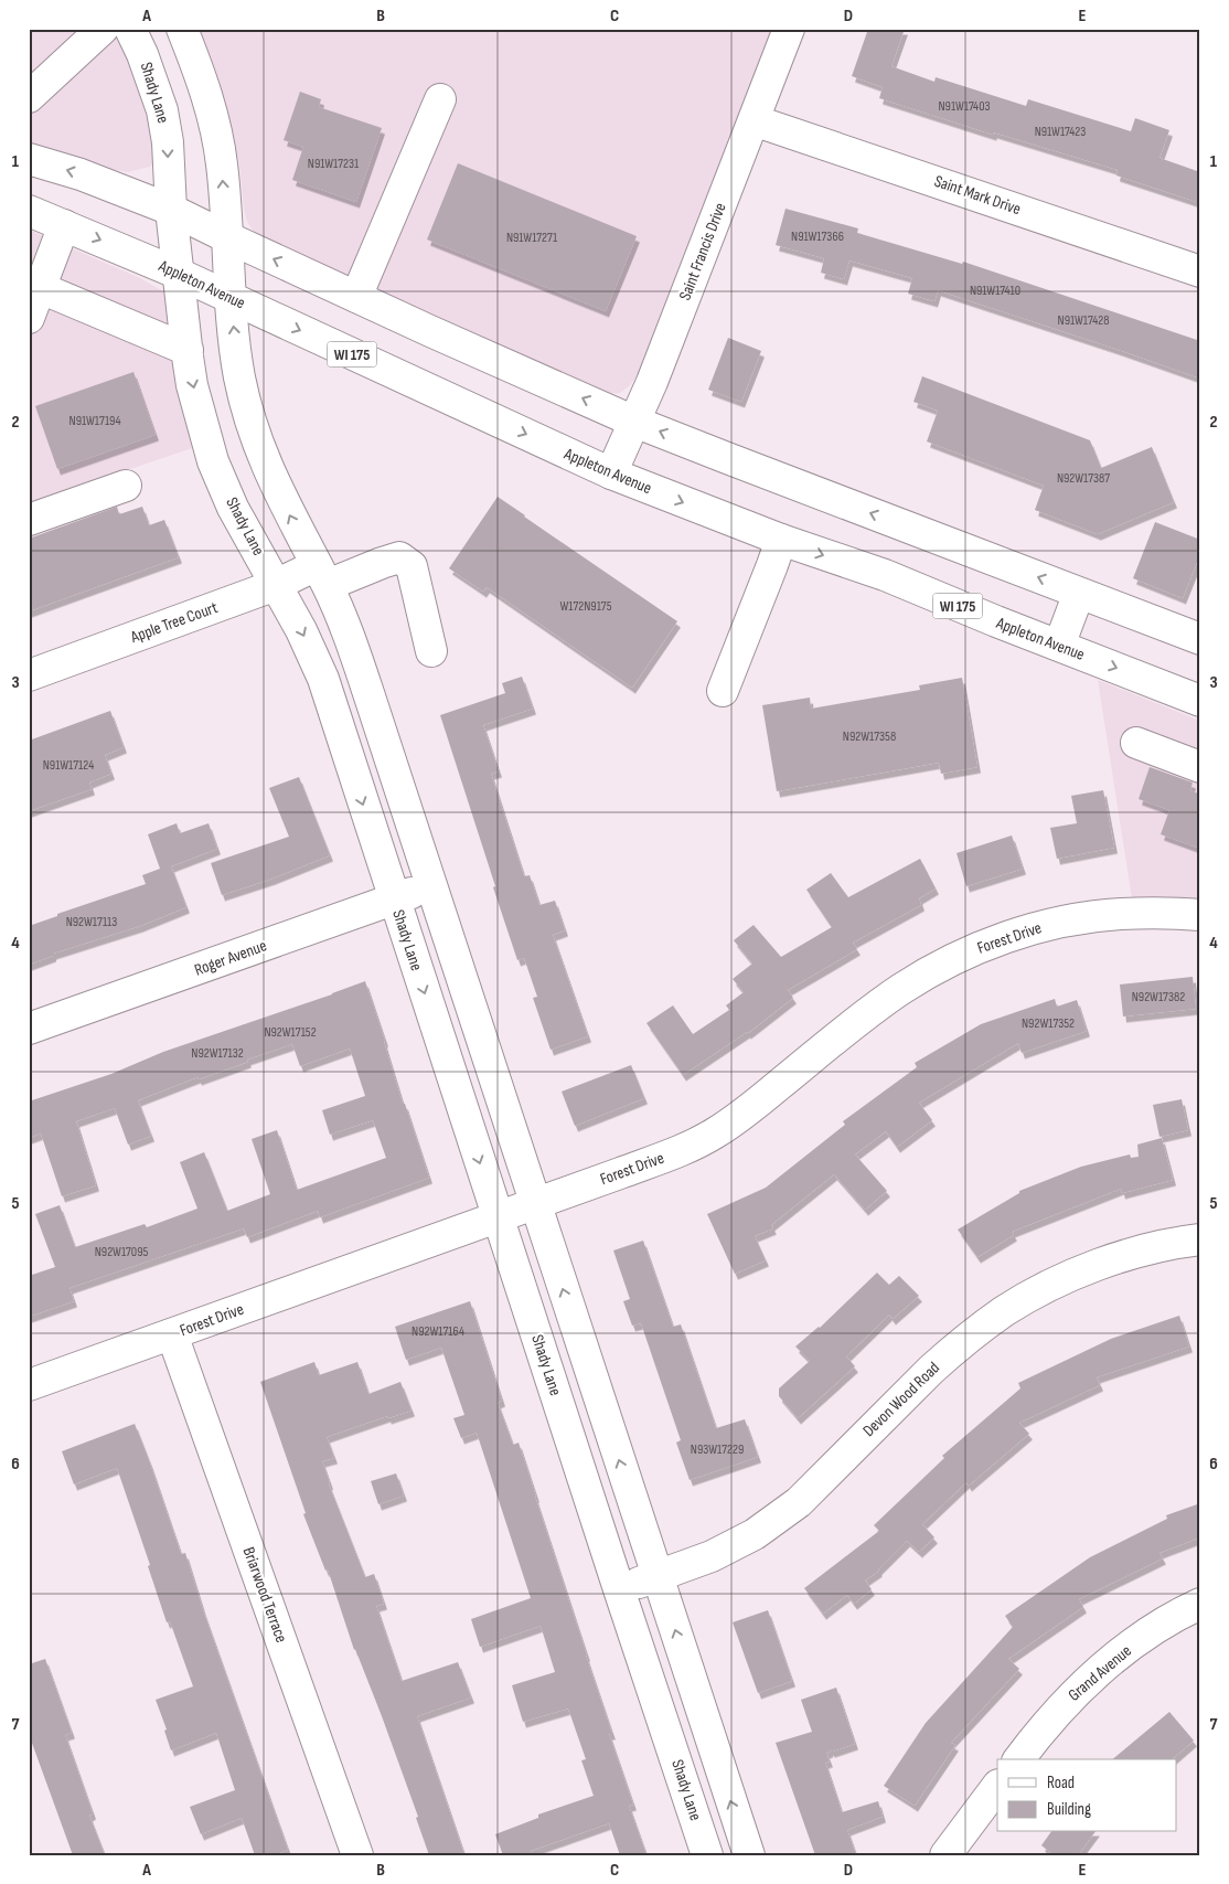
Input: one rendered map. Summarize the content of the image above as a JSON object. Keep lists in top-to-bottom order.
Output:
{
  "streets": {
    "street": [
      "Shady Lane",
      "Saint Mark Drive",
      "Saint Francis Drive",
      "Appleton Avenue",
      "WI 175",
      "Apple Tree Court",
      "Forest Drive",
      "Roger Avenue",
      "Devon Wood Road",
      "Briarwood Terrace",
      "Grand Avenue"
    ]
  },
  "crossings": [
    ["Shady Lane", "Appleton Avenue"],
    ["Shady Lane", "Apple Tree Court"],
    ["Shady Lane", "Forest Drive"],
    ["Shady Lane", "Roger Avenue"],
    ["Shady Lane", "Devon Wood Road"],
    ["Saint Mark Drive", "Saint Francis Drive"],
    ["Saint Francis Drive", "Appleton Avenue"],
    ["Forest Drive", "Briarwood Terrace"]
  ],
  "house_numbers": [
    "N91W17403",
    "N91W17423",
    "N91W17231",
    "N91W17366",
    "N91W17271",
    "N91W17410",
    "N91W17428",
    "N91W17194",
    "N92W17387",
    "W172N9175",
    "N92W17358",
    "N91W17124",
    "N92W17113",
    "N92W17382",
    "N92W17352",
    "N92W17152",
    "N92W17132",
    "N92W17095",
    "N92W17164",
    "N93W17229"
  ],
  "legend": ["Road", "Building"],
  "grid": {
    "columns": [
      "A",
      "B",
      "C",
      "D",
      "E"
    ],
    "rows": [
      "1",
      "2",
      "3",
      "4",
      "5",
      "6",
      "7"
    ]
  }
}
